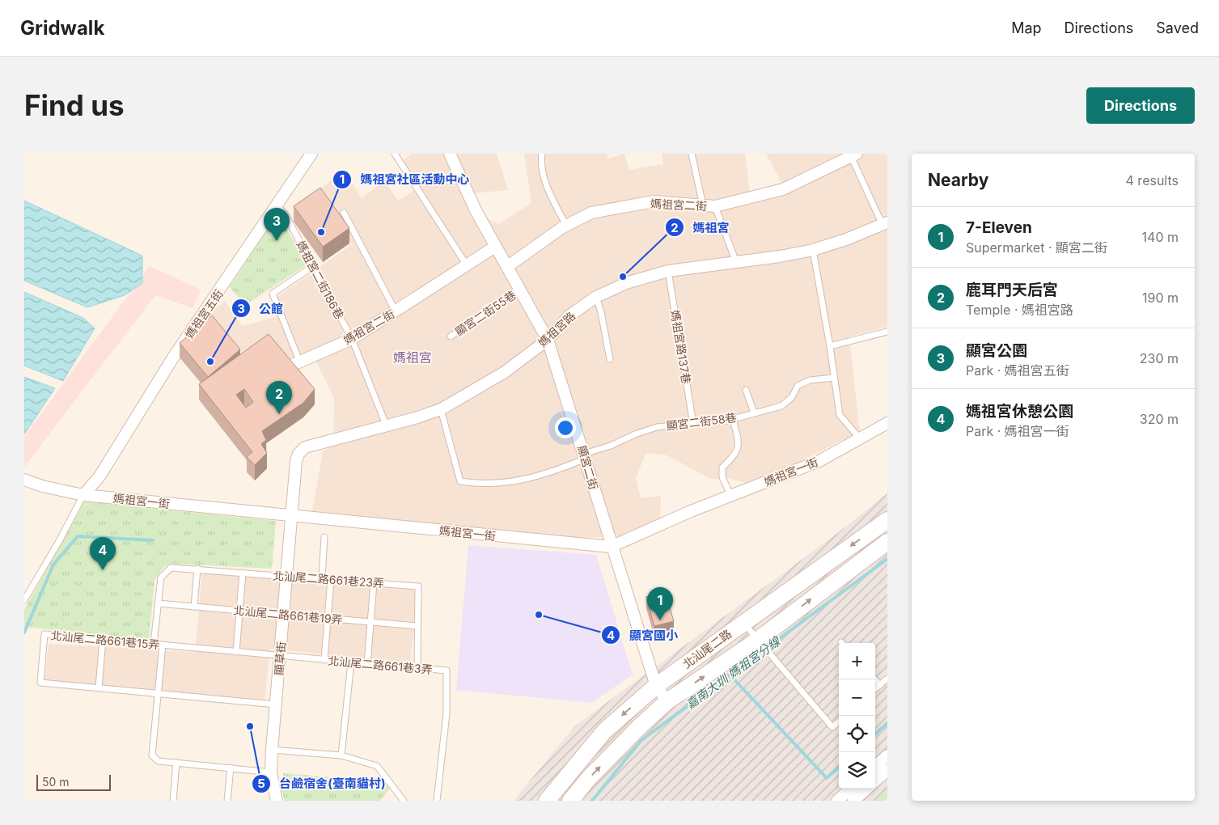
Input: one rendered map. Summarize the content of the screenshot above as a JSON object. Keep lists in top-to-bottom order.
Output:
{
  "streets": {
    "street": [
      "媽祖宮二街",
      "媽祖宮五街",
      "媽祖宮路",
      "顯宮二街",
      "媽祖宮一街",
      "北汕尾二路",
      "顯草街"
    ],
    "lane": [
      "媽祖宮二街186巷",
      "顯宮二街55巷",
      "媽祖宮路137巷",
      "顯宮二街58巷",
      "北汕尾二路661巷23弄",
      "北汕尾二路661巷19弄",
      "北汕尾二路661巷15弄",
      "北汕尾二路661巷3弄"
    ]
  },
  "crossings": [
    ["媽祖宮二街", "媽祖宮二街186巷"],
    ["媽祖宮二街", "顯宮二街"],
    ["媽祖宮二街186巷", "媽祖宮五街"],
    ["媽祖宮二街186巷", "媽祖宮路"],
    ["顯宮二街55巷", "顯宮二街"],
    ["媽祖宮五街", "媽祖宮一街"],
    ["媽祖宮路", "媽祖宮路137巷"],
    ["媽祖宮路", "顯宮二街58巷"],
    ["媽祖宮路", "顯宮二街"],
    ["媽祖宮路", "媽祖宮一街"],
    ["媽祖宮路", "顯草街"],
    ["媽祖宮路137巷", "顯宮二街58巷"],
    ["顯宮二街58巷", "顯宮二街"],
    ["顯宮二街", "媽祖宮一街"],
    ["顯宮二街", "北汕尾二路"],
    ["媽祖宮一街", "顯草街"],
    ["北汕尾二路661巷23弄", "北汕尾二路661巷19弄"],
    ["北汕尾二路661巷23弄", "顯草街"],
    ["北汕尾二路661巷23弄", "北汕尾二路661巷3弄"],
    ["北汕尾二路661巷19弄", "顯草街"],
    ["北汕尾二路661巷15弄", "顯草街"],
    ["北汕尾二路661巷15弄", "北汕尾二路661巷3弄"],
    ["顯草街", "北汕尾二路661巷3弄"]
  ],
  "districts": ["媽祖宮"],
  "water": ["嘉南大圳 媽祖宮分線"],
  "places": [
    "媽祖宮社區活動中心",
    "媽祖宮",
    "公館",
    "顯宮國小",
    "台鹼宿舍(臺南貓村)"
  ],
  "scale_bar": "50 m",
  "page": {
    "header": "Gridwalk",
    "nav": ["Map", "Directions", "Saved"],
    "buttons": "Directions",
    "title": "Find us",
    "heading": ["Nearby", "4 results"],
    "list": [
      {
        "mark": "1",
        "name": "7-Eleven",
        "note": "Supermarket · 顯宮二街",
        "value": "140 m"
      },
      {
        "mark": "2",
        "name": "鹿耳門天后宮",
        "note": "Temple · 媽祖宮路",
        "value": "190 m"
      },
      {
        "mark": "3",
        "name": "顯宮公園",
        "note": "Park · 媽祖宮五街",
        "value": "230 m"
      },
      {
        "mark": "4",
        "name": "媽祖宮休憩公園",
        "note": "Park · 媽祖宮一街",
        "value": "320 m"
      }
    ],
    "pins": [
      "3",
      "2",
      "4",
      "1"
    ],
    "map_buttons": ["+", "−"],
    "scale": "50 m"
  }
}
